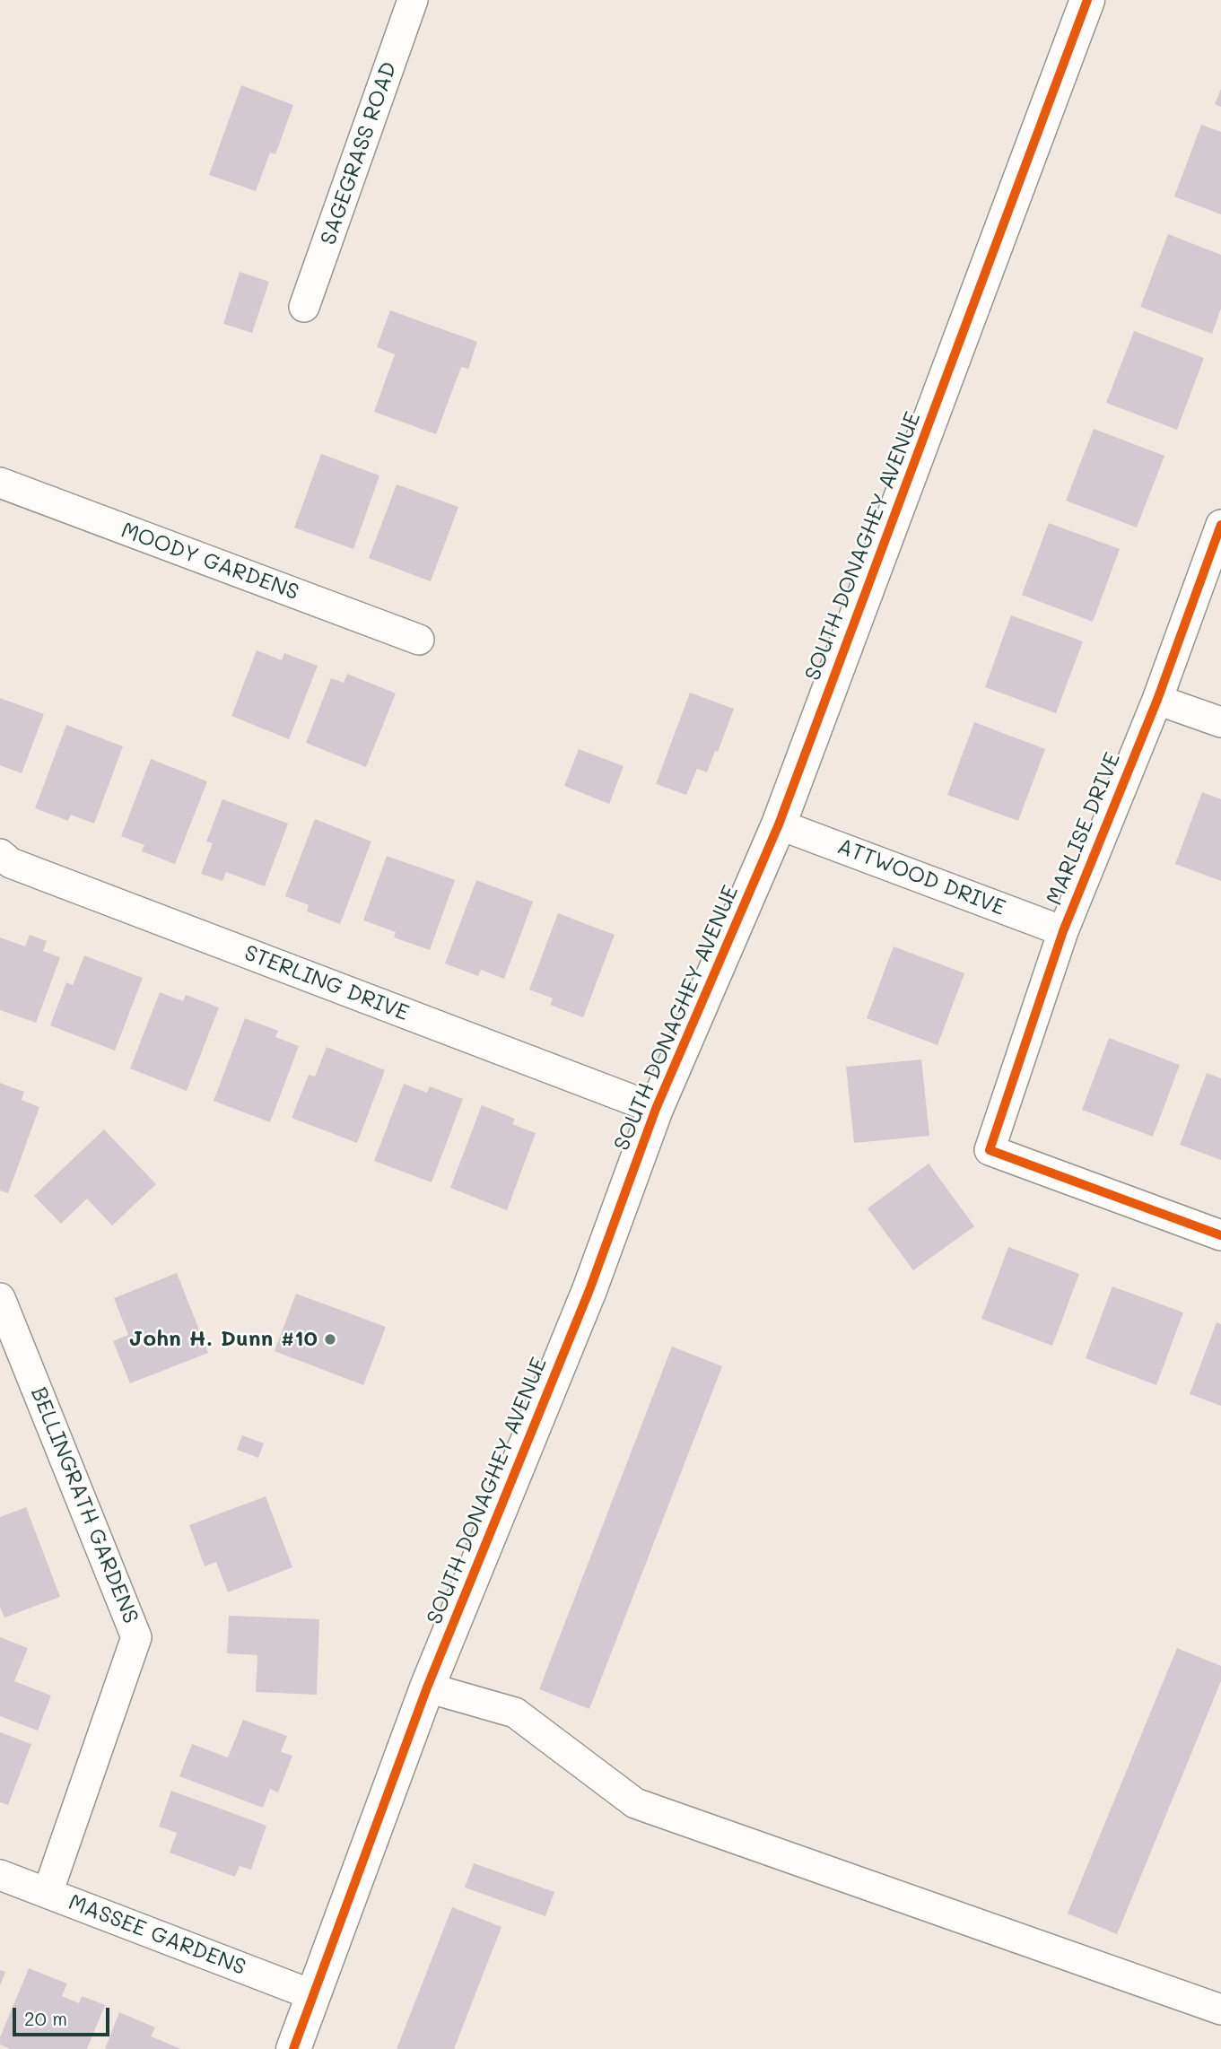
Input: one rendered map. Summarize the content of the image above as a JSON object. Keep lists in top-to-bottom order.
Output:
{
  "streets": {
    "street": [
      "SAGEGRASS ROAD",
      "SOUTH DONAGHEY AVENUE",
      "MOODY GARDENS",
      "MARLISE DRIVE",
      "ATTWOOD DRIVE",
      "STERLING DRIVE",
      "BELLINGRATH GARDENS",
      "MASSEE GARDENS"
    ]
  },
  "crossings": [
    ["SOUTH DONAGHEY AVENUE", "ATTWOOD DRIVE"],
    ["SOUTH DONAGHEY AVENUE", "STERLING DRIVE"],
    ["SOUTH DONAGHEY AVENUE", "MASSEE GARDENS"],
    ["MARLISE DRIVE", "ATTWOOD DRIVE"],
    ["BELLINGRATH GARDENS", "MASSEE GARDENS"]
  ],
  "places": ["John H. Dunn #10"],
  "scale_bar": "20 m"
}
